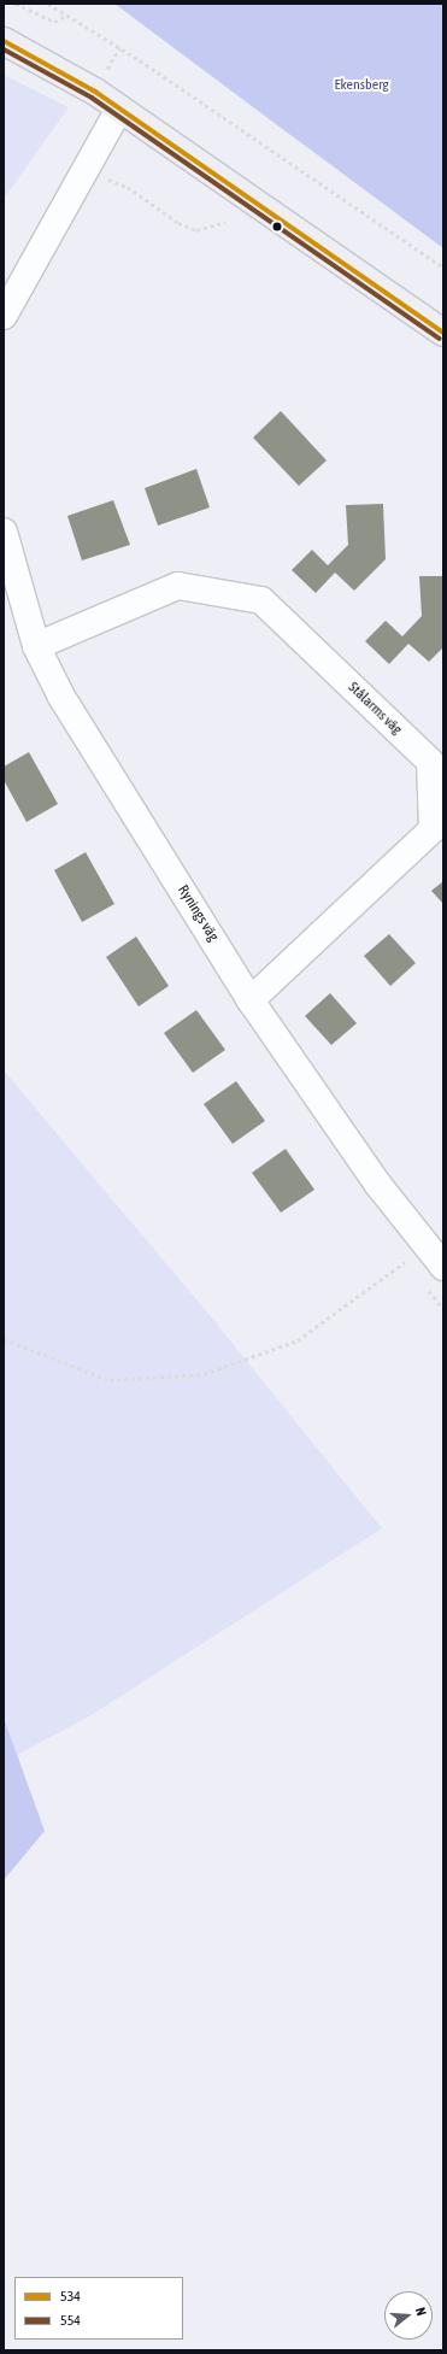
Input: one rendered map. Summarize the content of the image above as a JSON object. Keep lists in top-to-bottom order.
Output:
{
  "streets": {
    "street": ["Stålarms väg", "Rynings väg"]
  },
  "crossings": [
    ["Stålarms väg", "Rynings väg"]
  ],
  "parks": ["Ekensberg"],
  "lines": ["transit line 534", "transit line 554"],
  "legend": ["534", "554"],
  "north": "right"
}
